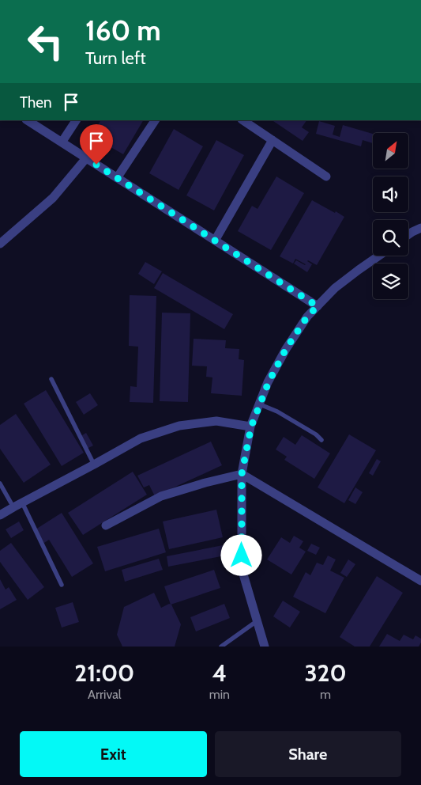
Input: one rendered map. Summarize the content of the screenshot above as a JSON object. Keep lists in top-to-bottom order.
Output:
{
  "north": "top right",
  "page": {
    "turn": ["160 m", "Turn left"],
    "then": "Then",
    "eta": [
      "21:00",
      "Arrival",
      "4",
      "min",
      "320",
      "m"
    ],
    "buttons": ["Exit", "Share"]
  }
}
